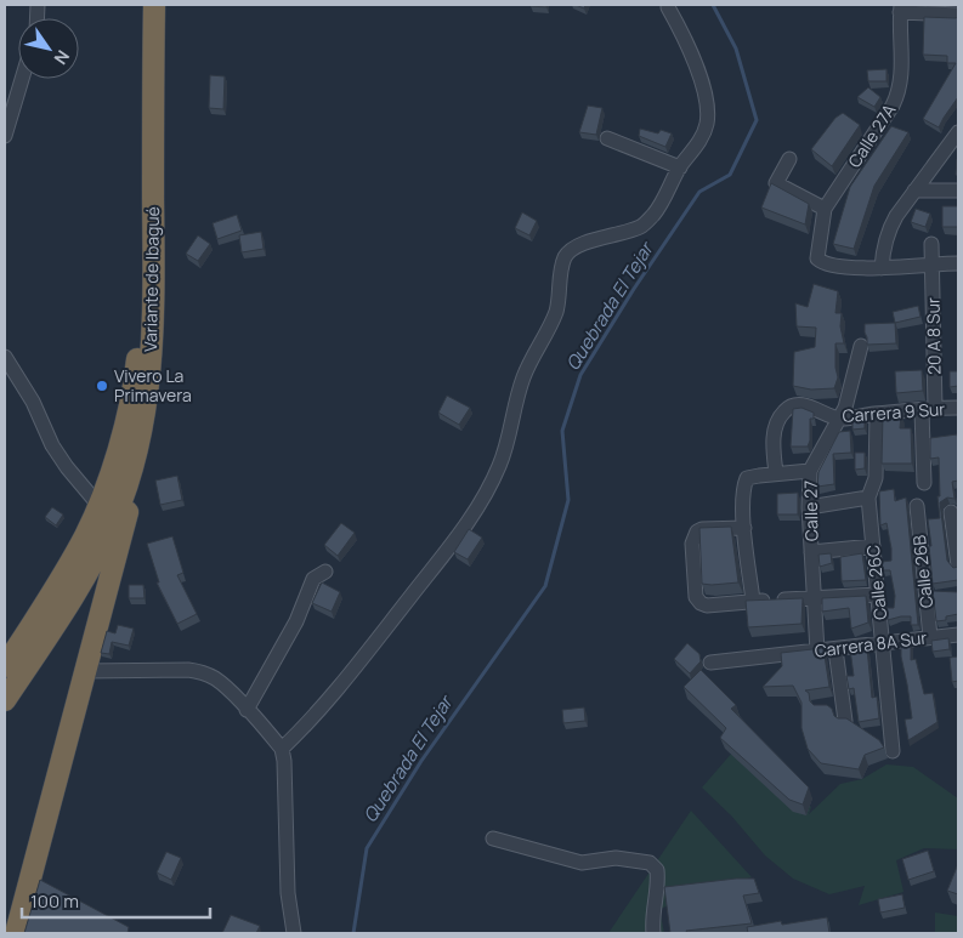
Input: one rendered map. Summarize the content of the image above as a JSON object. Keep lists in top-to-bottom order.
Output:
{
  "streets": {
    "highway": ["Variante de Ibagué"],
    "street": [
      "Calle 27A",
      "20 A 8 Sur",
      "Carrera 9 Sur",
      "Calle 27",
      "Calle 26B",
      "Calle 26C",
      "Carrera 8A Sur"
    ]
  },
  "crossings": [
    ["20 A 8 Sur", "Carrera 9 Sur"],
    ["Carrera 9 Sur", "Calle 27"],
    ["Carrera 9 Sur", "Calle 26C"],
    ["Calle 27", "Carrera 8A Sur"],
    ["Calle 26B", "Carrera 8A Sur"],
    ["Calle 26C", "Carrera 8A Sur"]
  ],
  "water": ["Quebrada El Tejar"],
  "places": ["Vivero La Primavera"],
  "scale_bar": "100 m",
  "north": "bottom right"
}
